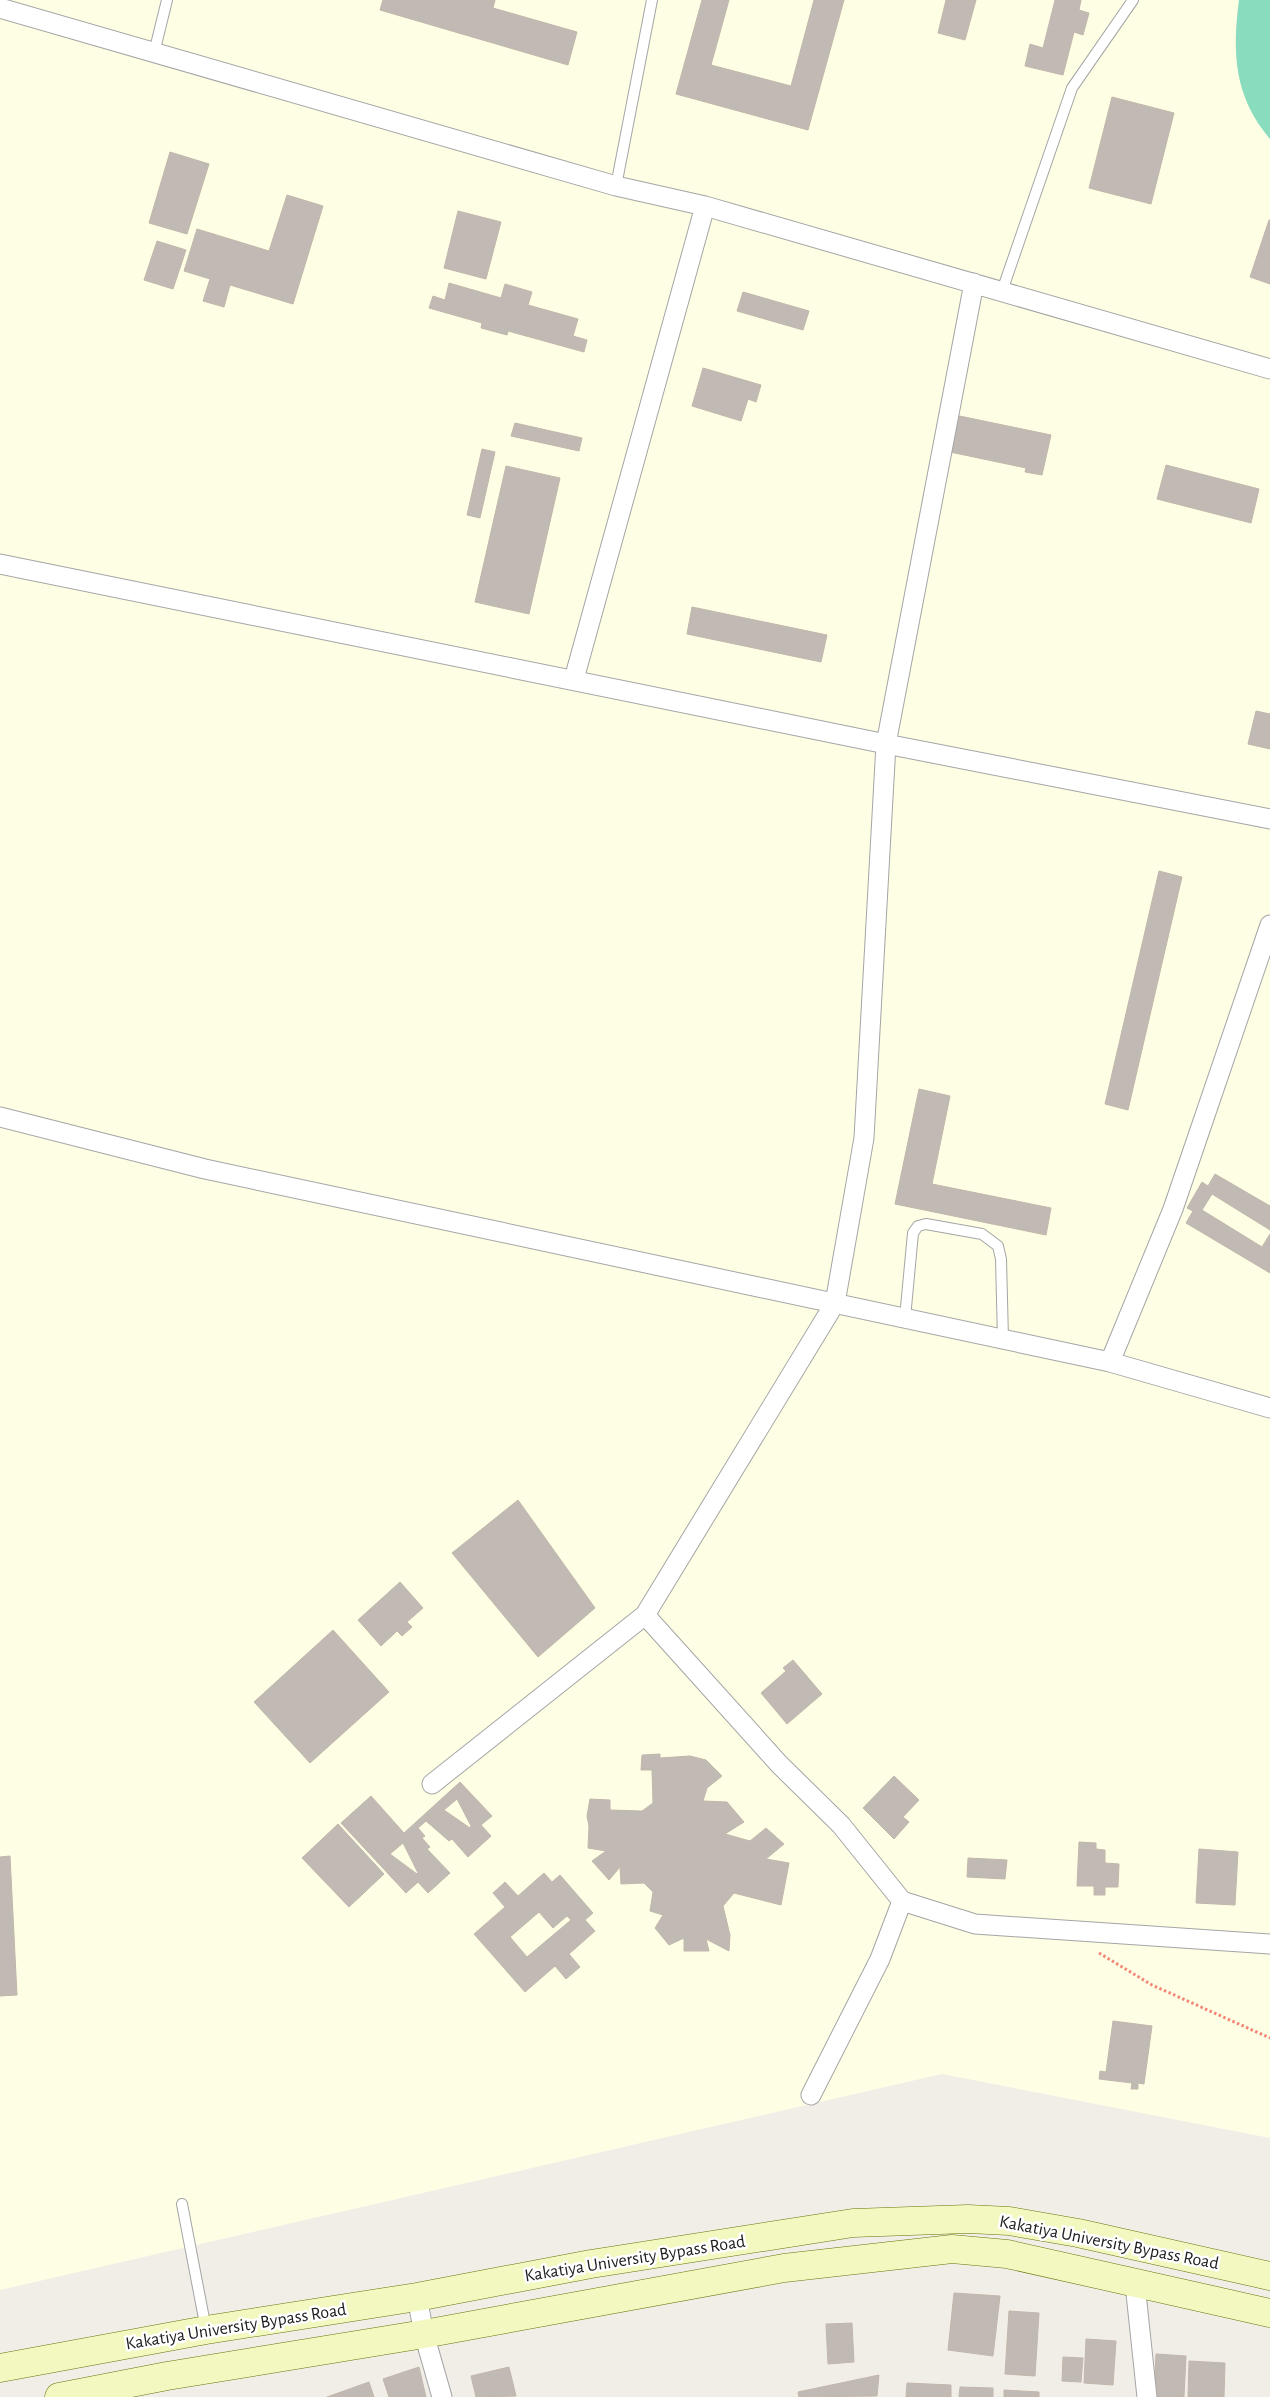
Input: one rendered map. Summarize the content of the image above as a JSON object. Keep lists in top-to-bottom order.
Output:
{
  "streets": {
    "main road": ["Kakatiya University Bypass Road"]
  }
}
